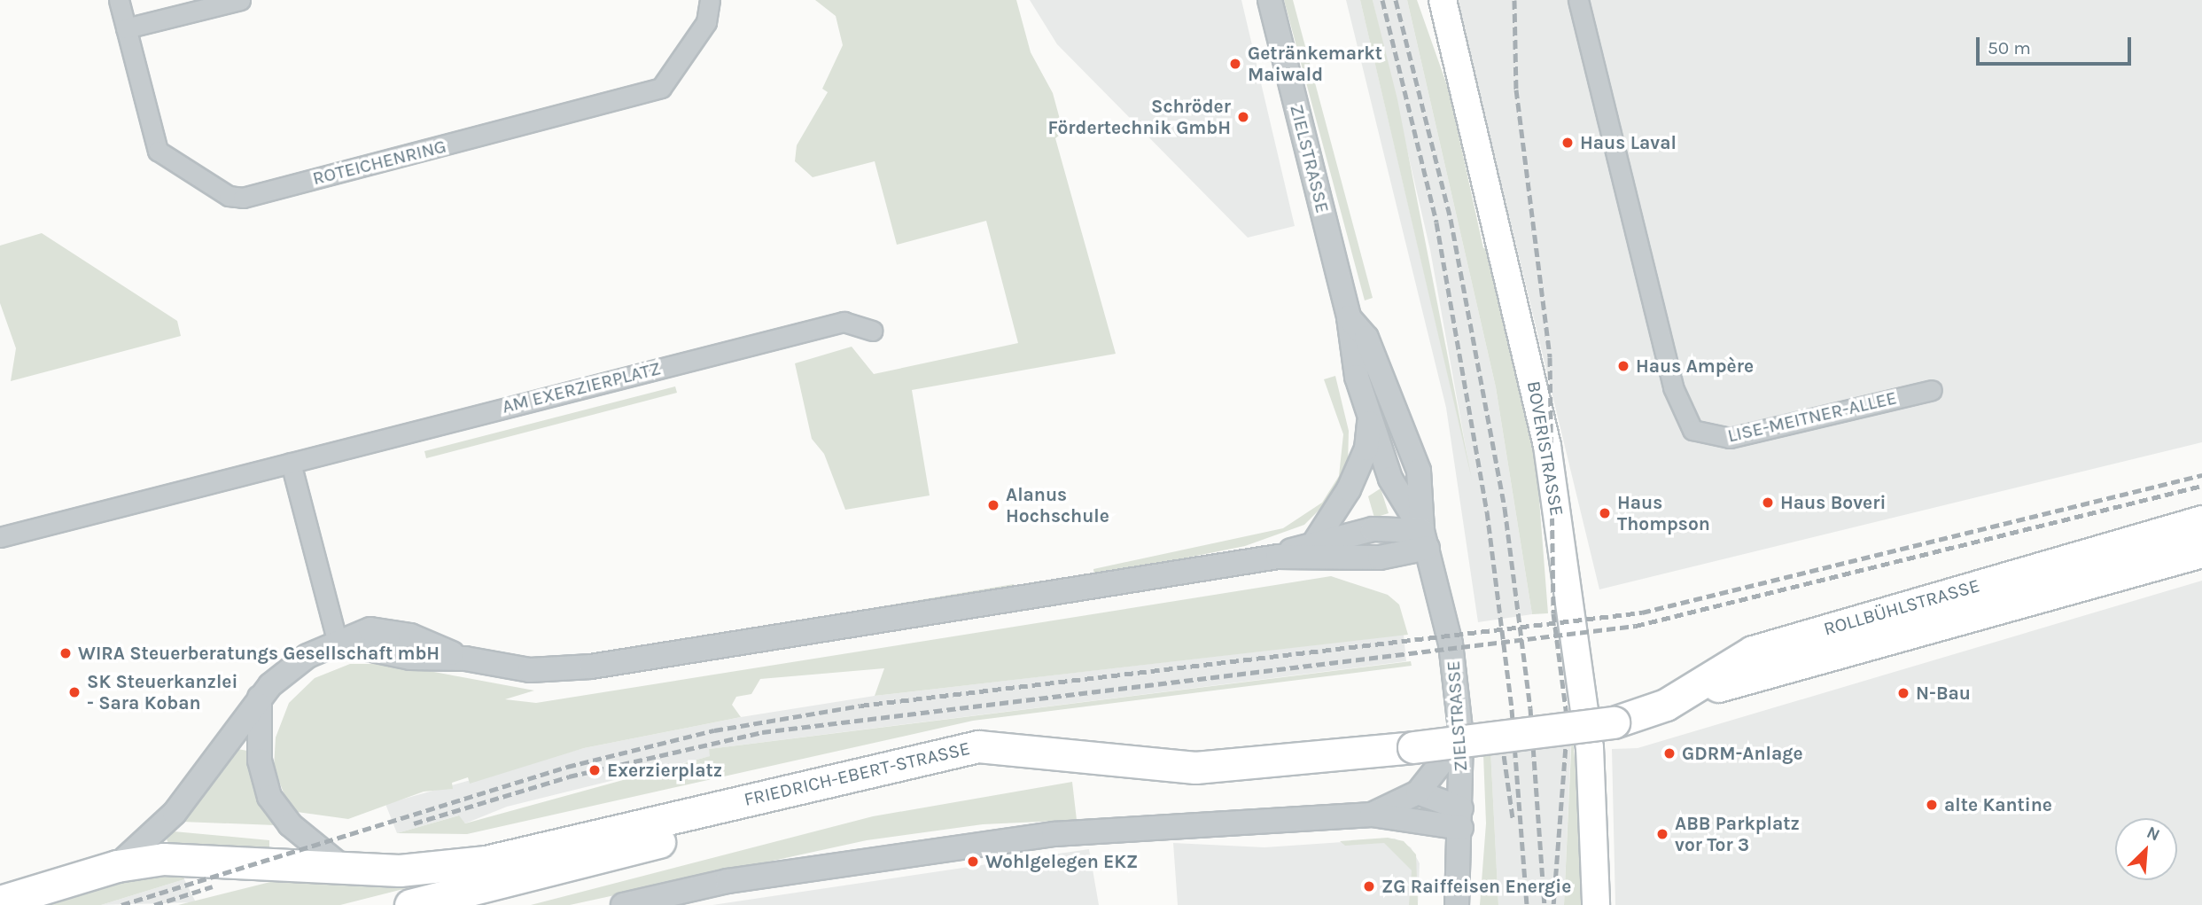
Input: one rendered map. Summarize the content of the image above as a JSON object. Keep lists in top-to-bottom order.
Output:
{
  "streets": {
    "main road": ["BOVERISTRASSE", "ROLLBÜHLSTRASSE", "FRIEDRICH-EBERT-STRASSE"],
    "street": [
      "ZIELSTRASSE",
      "ROTEICHENRING",
      "AM EXERZIERPLATZ",
      "LISE-MEITNER-ALLEE"
    ]
  },
  "places": [
    "Getränkemarkt Maiwald",
    "Schröder Fördertechnik GmbH",
    "Haus Laval",
    "Haus Ampère",
    "Haus Boveri",
    "Alanus Hochschule",
    "Haus Thompson",
    "WIRA Steuerberatungs Gesellschaft mbH",
    "SK Steuerkanzlei - Sara Koban",
    "N-Bau",
    "GDRM-Anlage",
    "Exerzierplatz",
    "alte Kantine",
    "ABB Parkplatz vor Tor 3",
    "Wohlgelegen EKZ",
    "ZG Raiffeisen Energie"
  ],
  "scale_bar": "50 m",
  "north": "top right"
}
